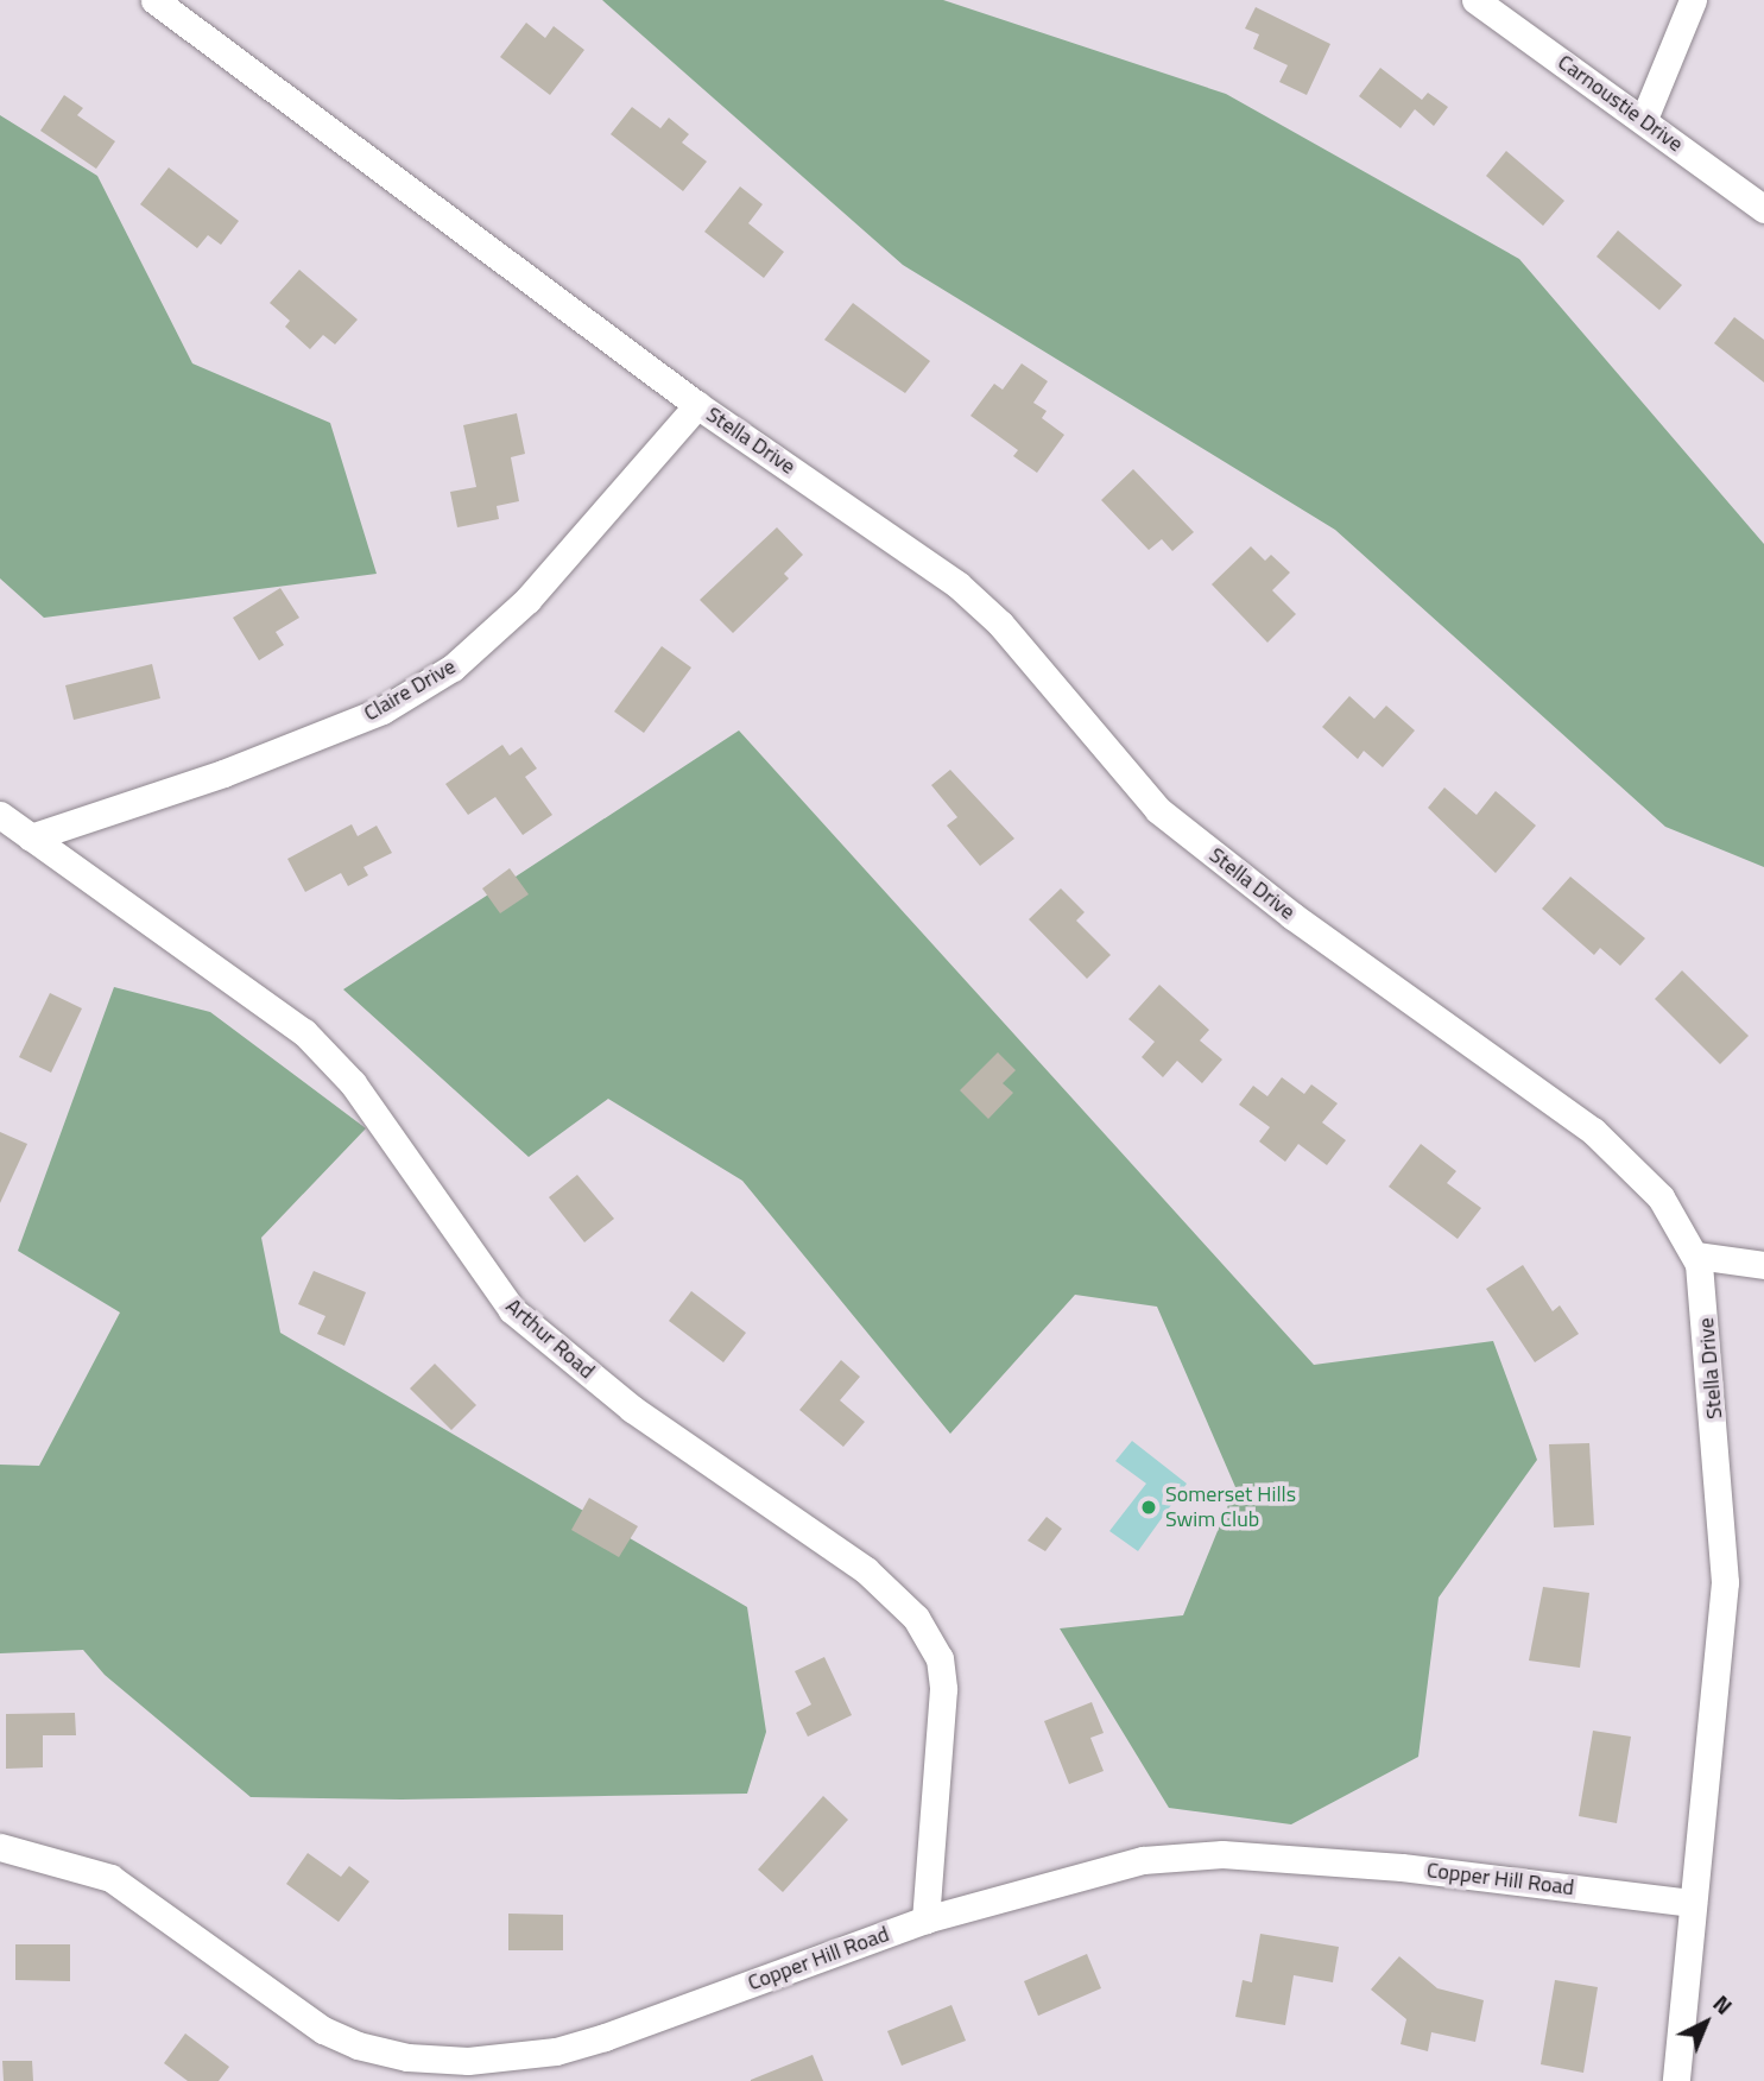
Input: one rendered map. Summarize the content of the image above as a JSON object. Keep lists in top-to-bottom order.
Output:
{
  "streets": {
    "street": [
      "Carnoustie Drive",
      "Stella Drive",
      "Claire Drive",
      "Arthur Road",
      "Copper Hill Road"
    ]
  },
  "crossings": [
    ["Stella Drive", "Claire Drive"],
    ["Stella Drive", "Copper Hill Road"],
    ["Claire Drive", "Arthur Road"],
    ["Arthur Road", "Copper Hill Road"]
  ],
  "places": ["Somerset Hills Swim Club"],
  "north": "top right"
}
